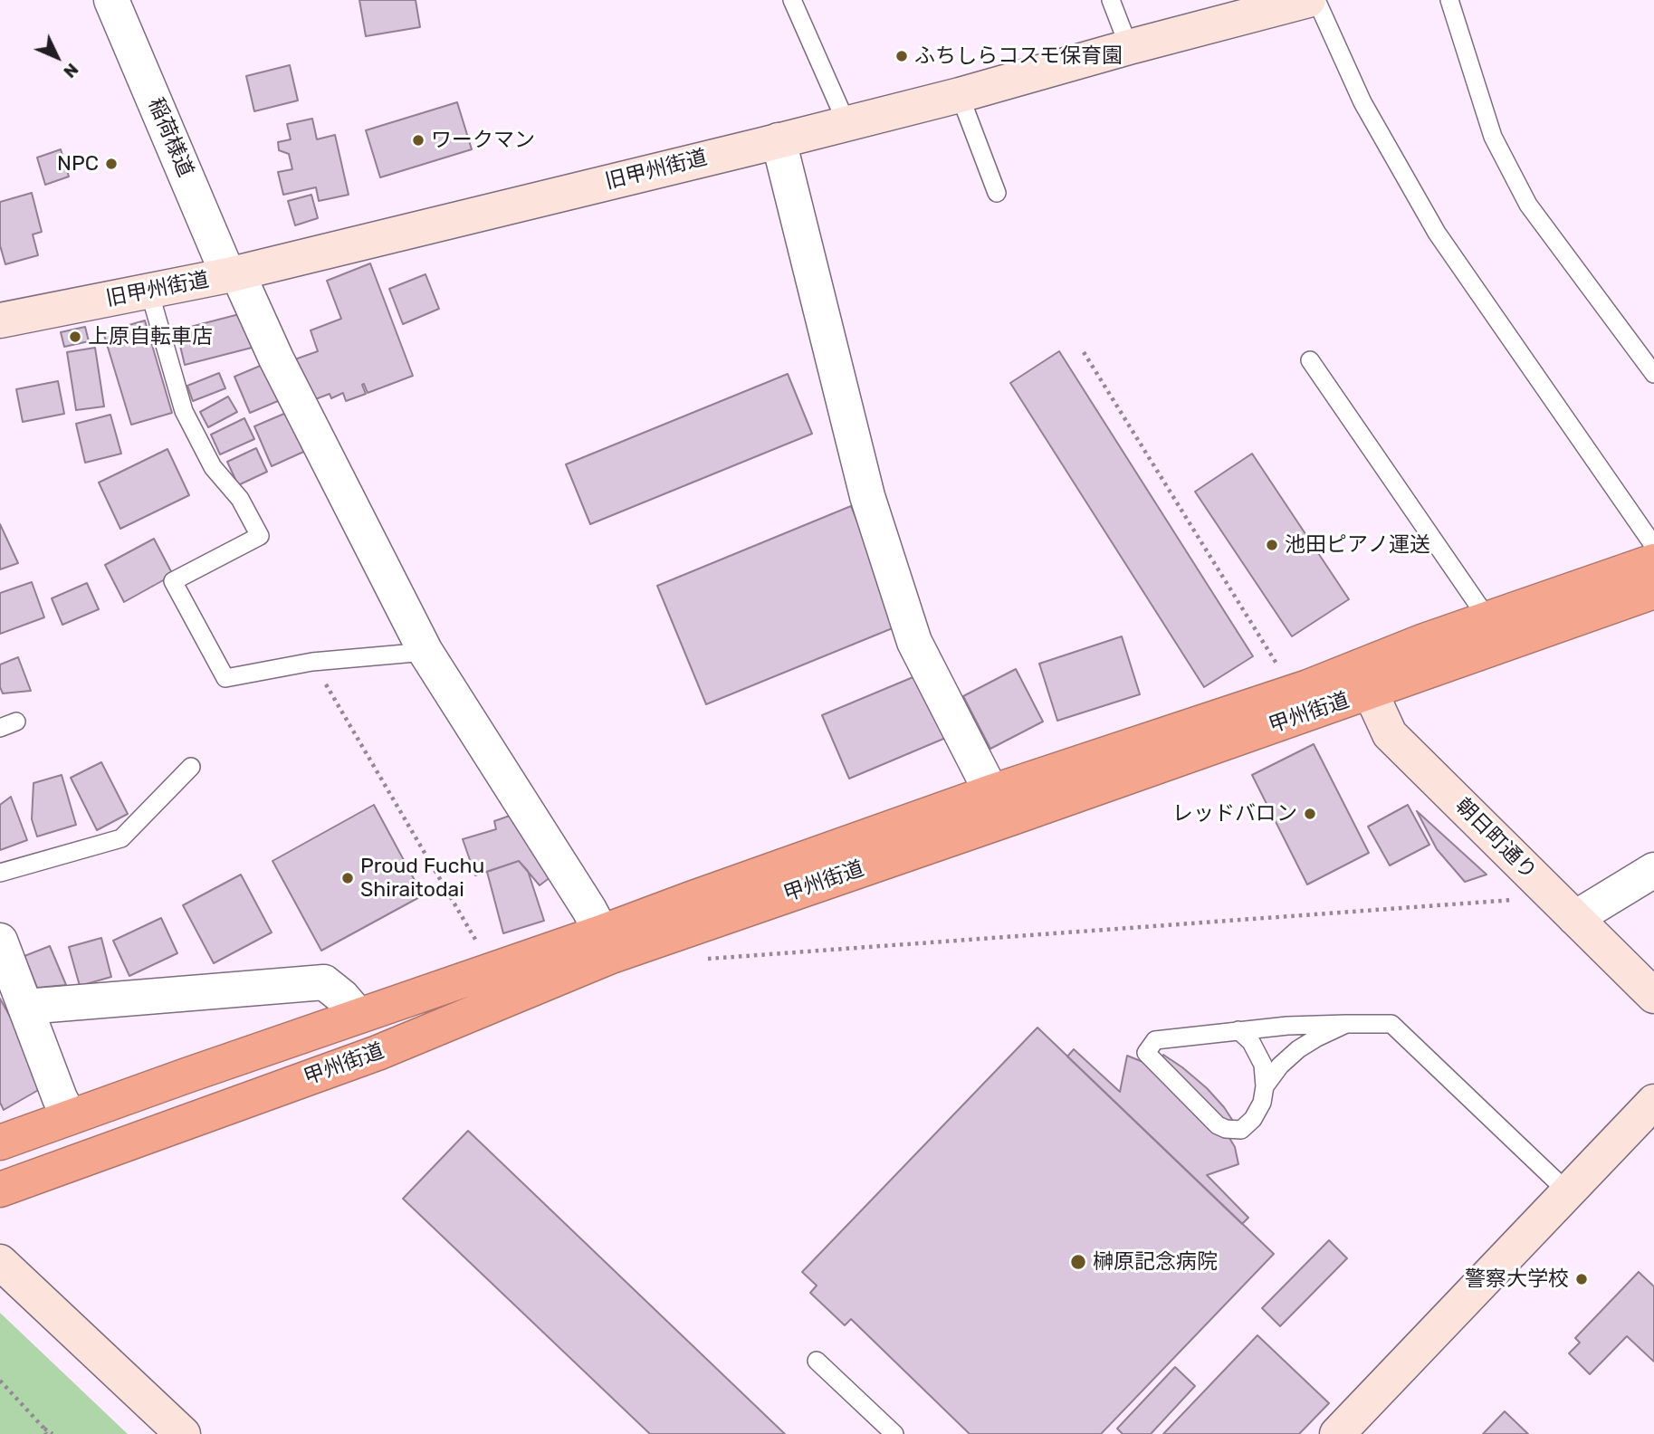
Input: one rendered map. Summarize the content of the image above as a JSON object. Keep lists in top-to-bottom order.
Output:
{
  "streets": {
    "highway": ["甲州街道"],
    "main road": ["旧甲州街道", "朝日町通り"],
    "street": ["稲荷様道"]
  },
  "crossings": [
    ["稲荷様道", "旧甲州街道"],
    ["稲荷様道", "甲州街道"],
    ["甲州街道", "朝日町通り"]
  ],
  "places": [
    "ふちしらコスモ保育園",
    "ワークマン",
    "NPC",
    "上原自転車店",
    "池田ピアノ運送",
    "レッドバロン",
    "Proud Fuchu Shiraitodai",
    "榊原記念病院",
    "警察大学校"
  ],
  "north": "bottom right"
}
